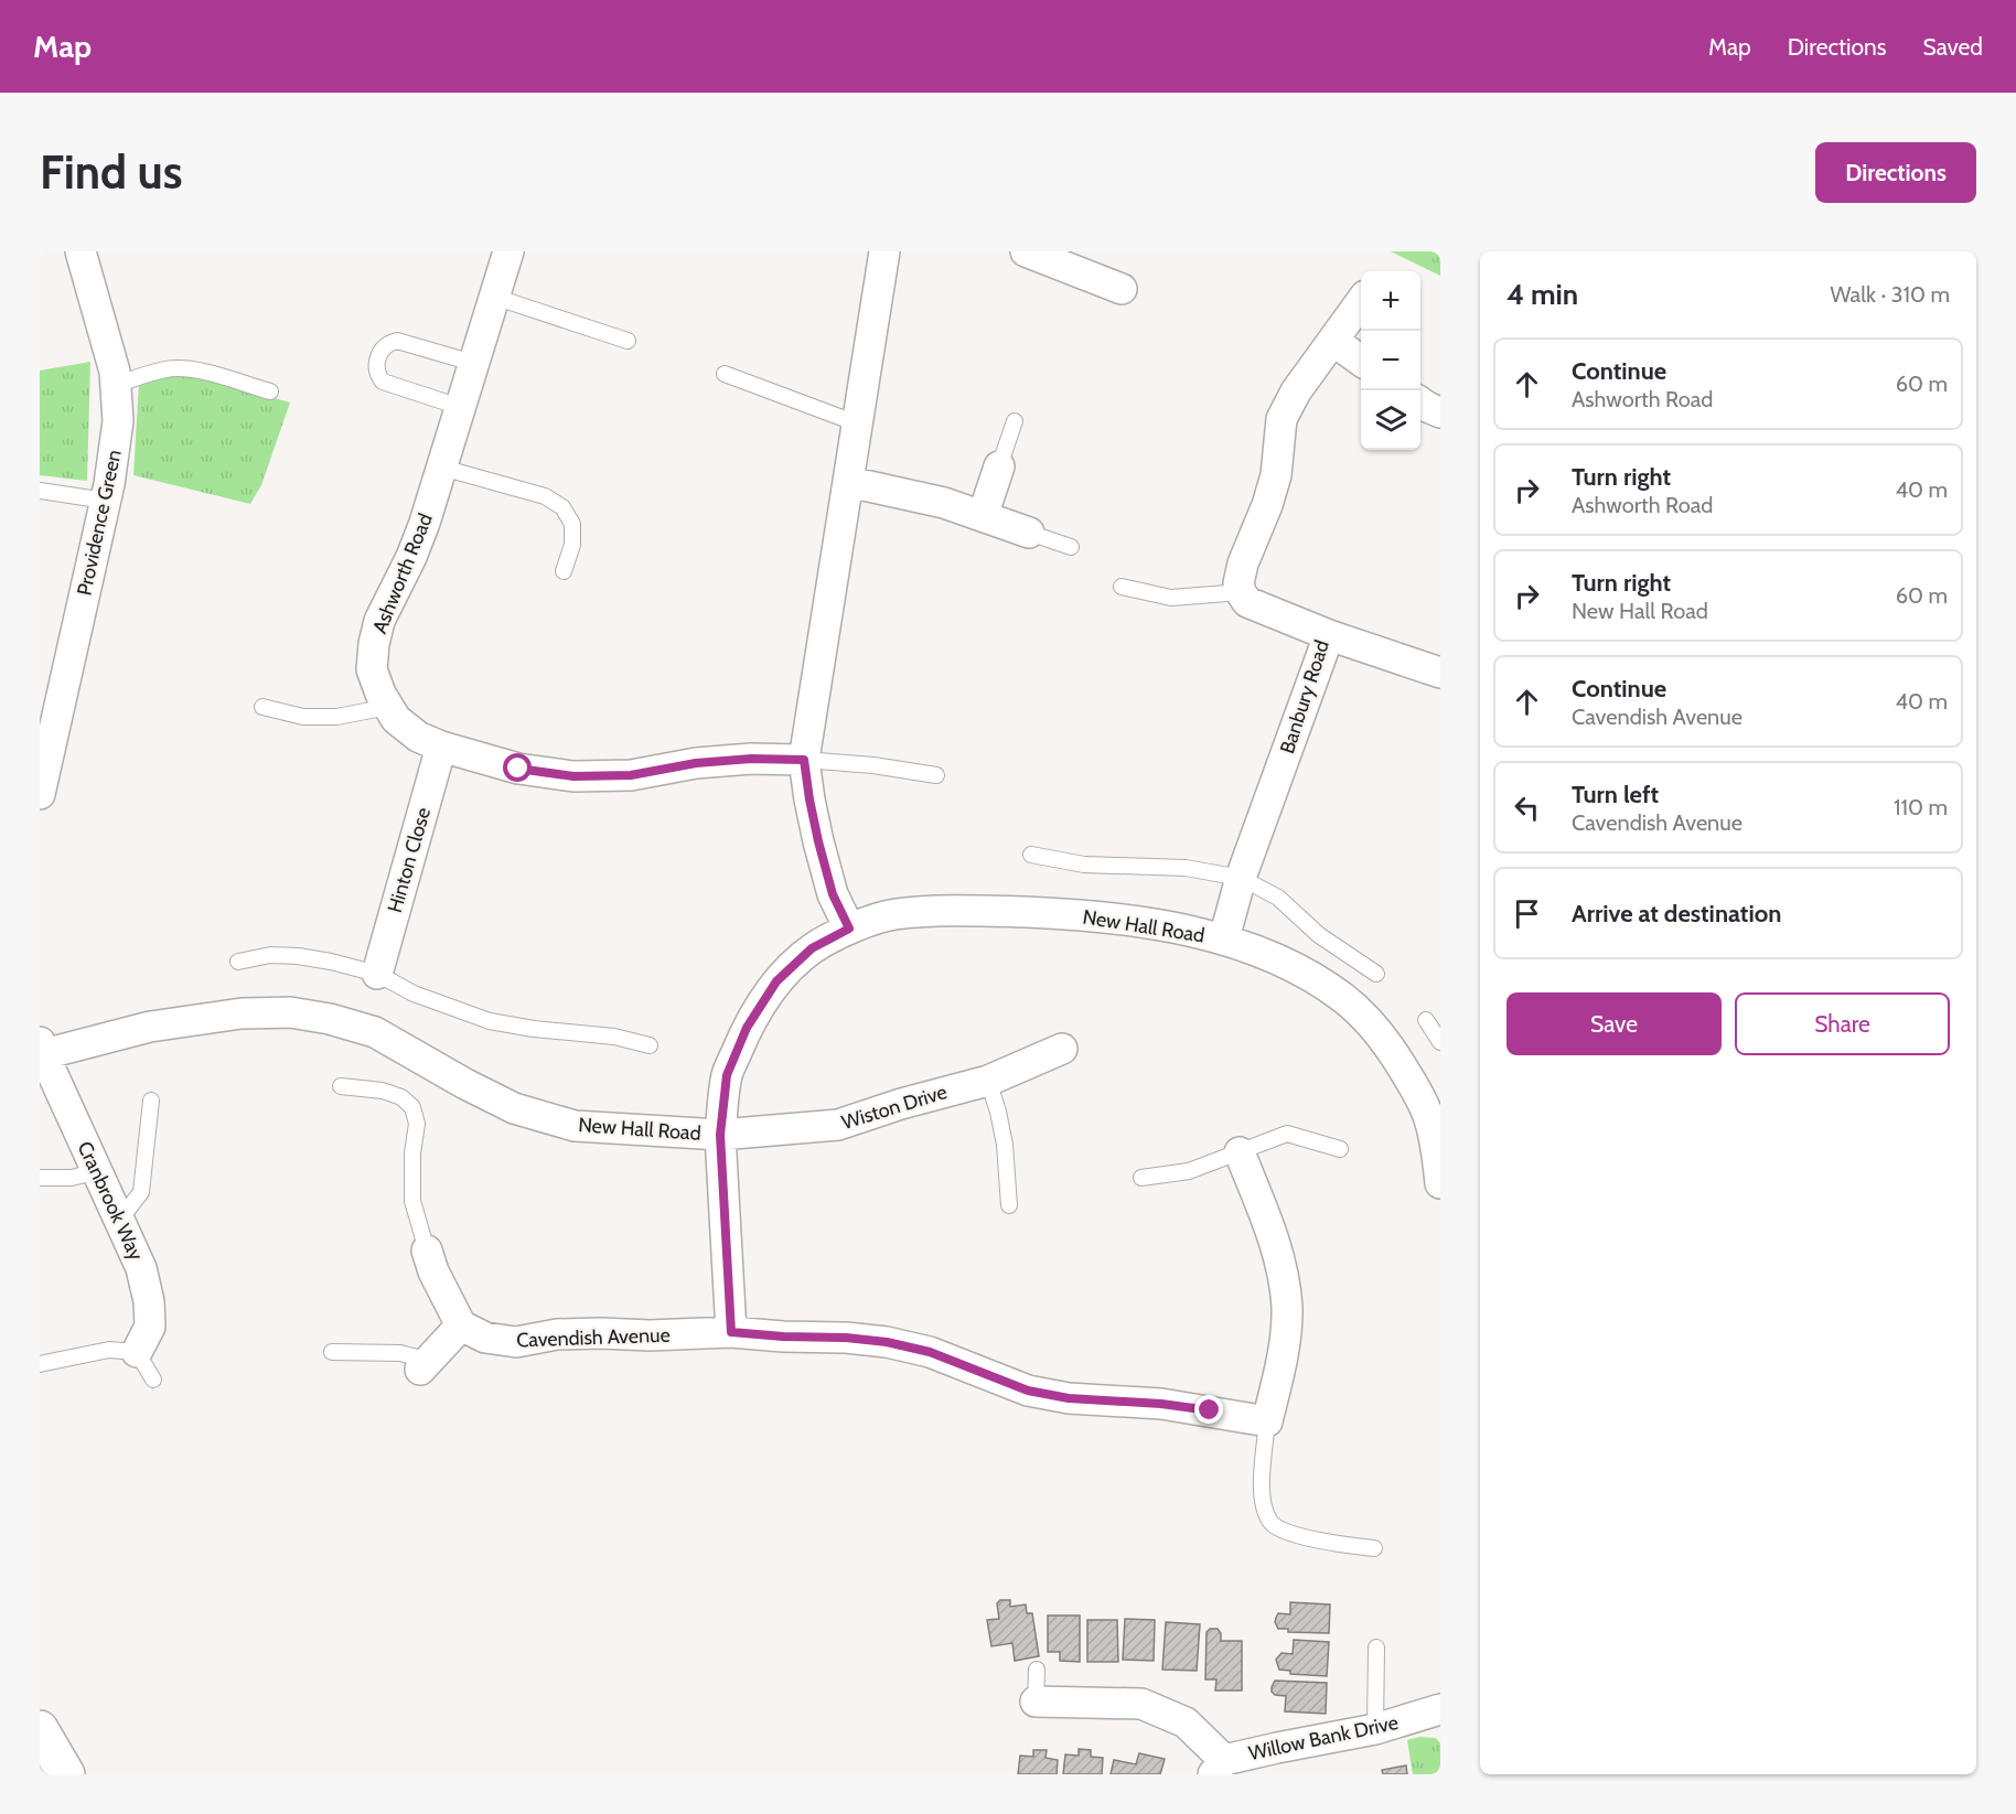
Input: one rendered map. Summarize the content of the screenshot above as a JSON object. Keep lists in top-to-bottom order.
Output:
{
  "streets": {
    "street": [
      "Providence Green",
      "Ashworth Road",
      "Banbury Road",
      "Hinton Close",
      "New Hall Road",
      "Wiston Drive",
      "Cranbrook Way",
      "Cavendish Avenue",
      "Willow Bank Drive"
    ]
  },
  "crossings": [
    ["Ashworth Road", "Hinton Close"],
    ["Banbury Road", "New Hall Road"],
    ["New Hall Road", "Wiston Drive"],
    ["New Hall Road", "Cranbrook Way"]
  ],
  "page": {
    "header": "Map",
    "nav": ["Map", "Directions", "Saved"],
    "buttons": [
      "Directions",
      ["Save", "Share"]
    ],
    "title": "Find us",
    "heading": ["4 min", "Walk · 310 m"],
    "map_buttons": ["+", "−"],
    "list": [
      ["Continue", "Ashworth Road", "60 m"],
      ["Turn right", "Ashworth Road", "40 m"],
      ["Turn right", "New Hall Road", "60 m"],
      ["Continue", "Cavendish Avenue", "40 m"],
      ["Turn left", "Cavendish Avenue", "110 m"],
      "Arrive at destination"
    ]
  }
}
